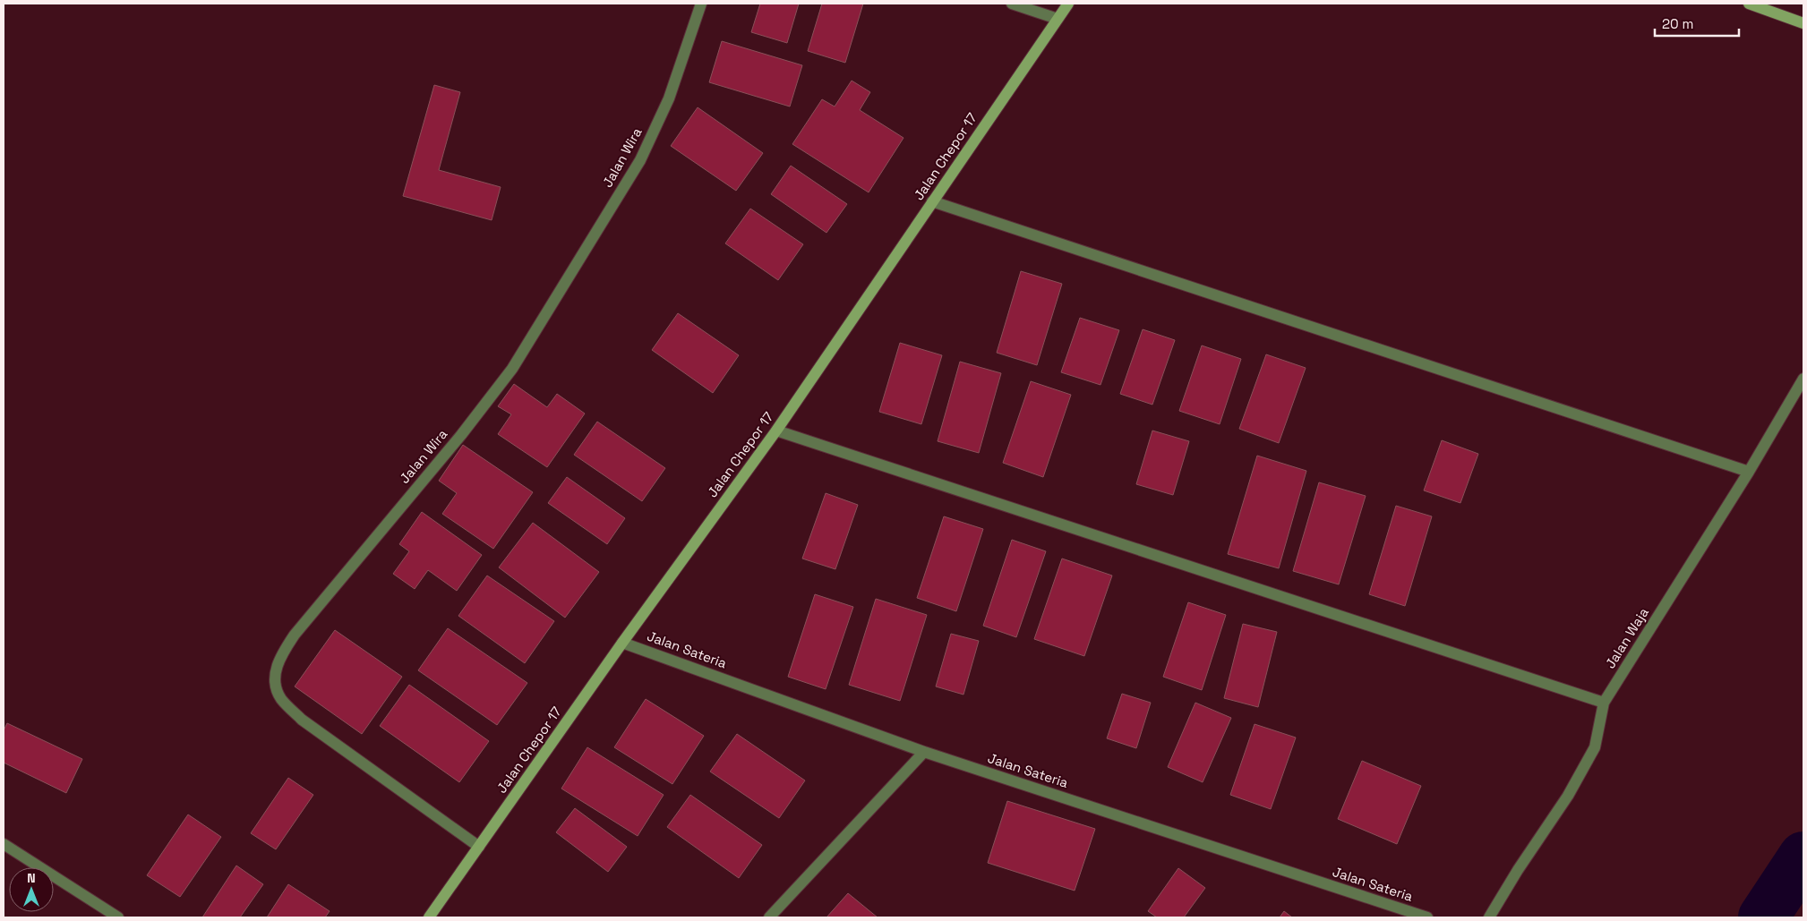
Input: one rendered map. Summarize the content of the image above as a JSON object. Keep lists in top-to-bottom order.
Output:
{
  "streets": {
    "street": [
      "Jalan Chepor 17",
      "Jalan Wira",
      "Jalan Waja",
      "Jalan Sateria"
    ]
  },
  "crossings": [
    ["Jalan Chepor 17", "Jalan Wira"],
    ["Jalan Chepor 17", "Jalan Sateria"]
  ],
  "scale_bar": "20 m",
  "north": "top"
}
